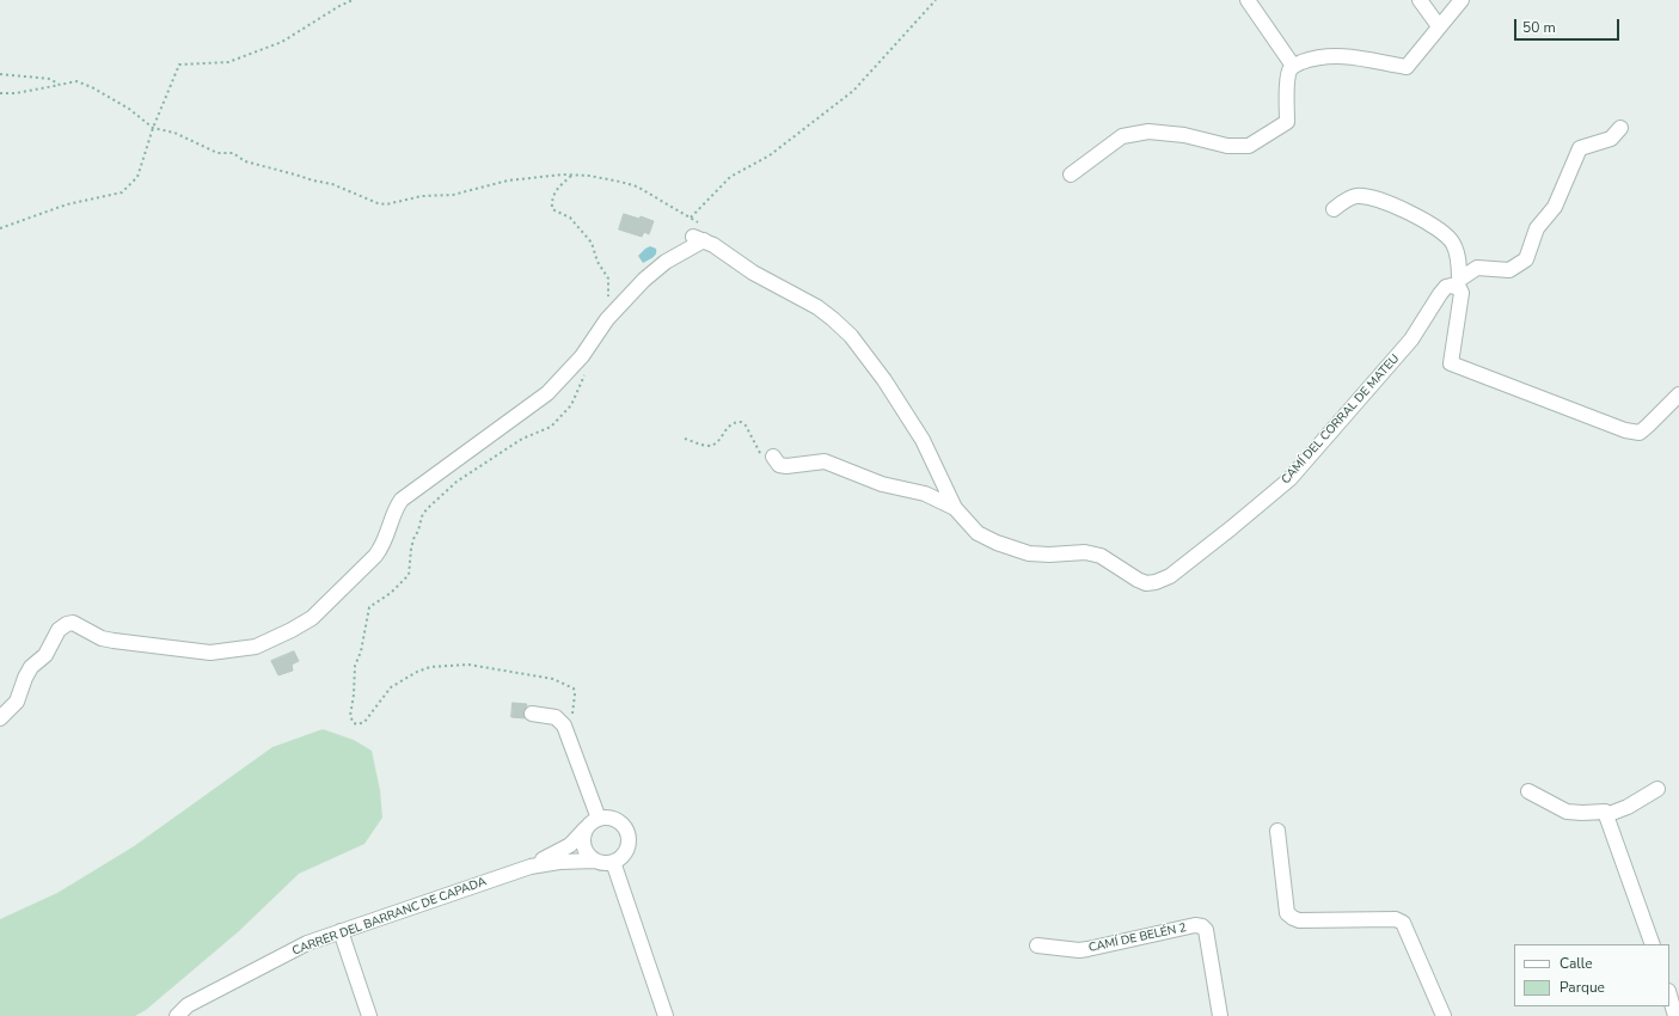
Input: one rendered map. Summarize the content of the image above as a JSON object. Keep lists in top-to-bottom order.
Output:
{
  "streets": {
    "street": ["CAMÍ DEL CORRAL DE MATEU", "CARRER DEL BARRANC DE CAPADA", "CAMÍ DE BELÉN 2"]
  },
  "legend": ["Calle", "Parque"],
  "scale_bar": "50 m"
}
